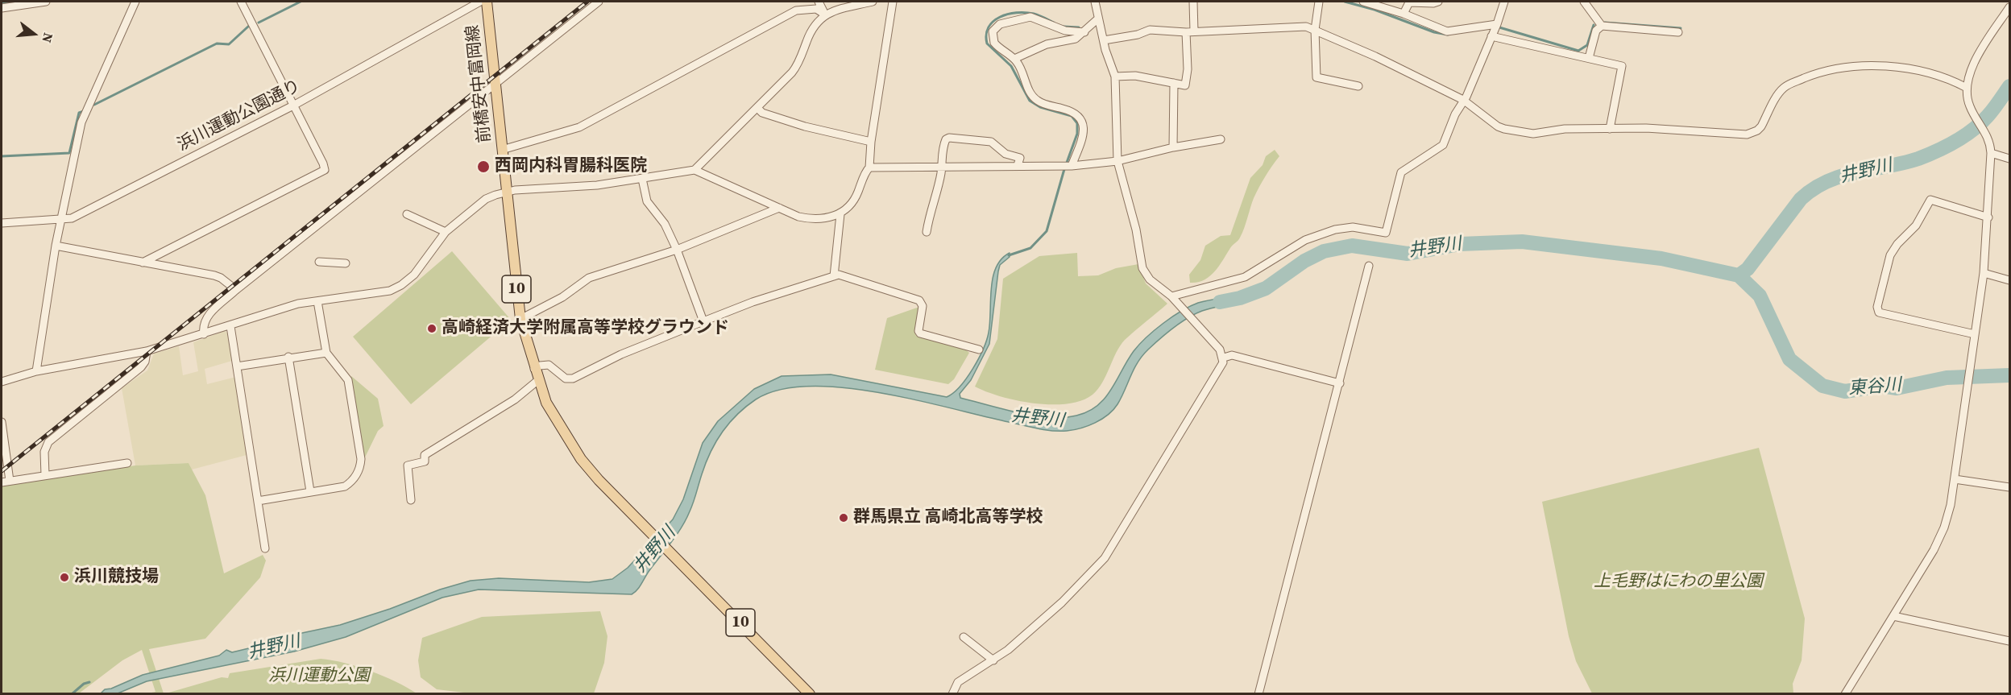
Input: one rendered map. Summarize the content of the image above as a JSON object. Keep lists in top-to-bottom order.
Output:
{
  "streets": {
    "main road": ["前橋安中富岡線", "10"],
    "street": ["浜川運動公園通り"]
  },
  "water": ["井野川", "東谷川"],
  "parks": ["上毛野はにわの里公園", "浜川運動公園"],
  "places": [
    "西岡内科胃腸科医院",
    "高崎経済大学附属高等学校グラウンド",
    "群馬県立 高崎北高等学校",
    "浜川競技場"
  ],
  "north": "right"
}
